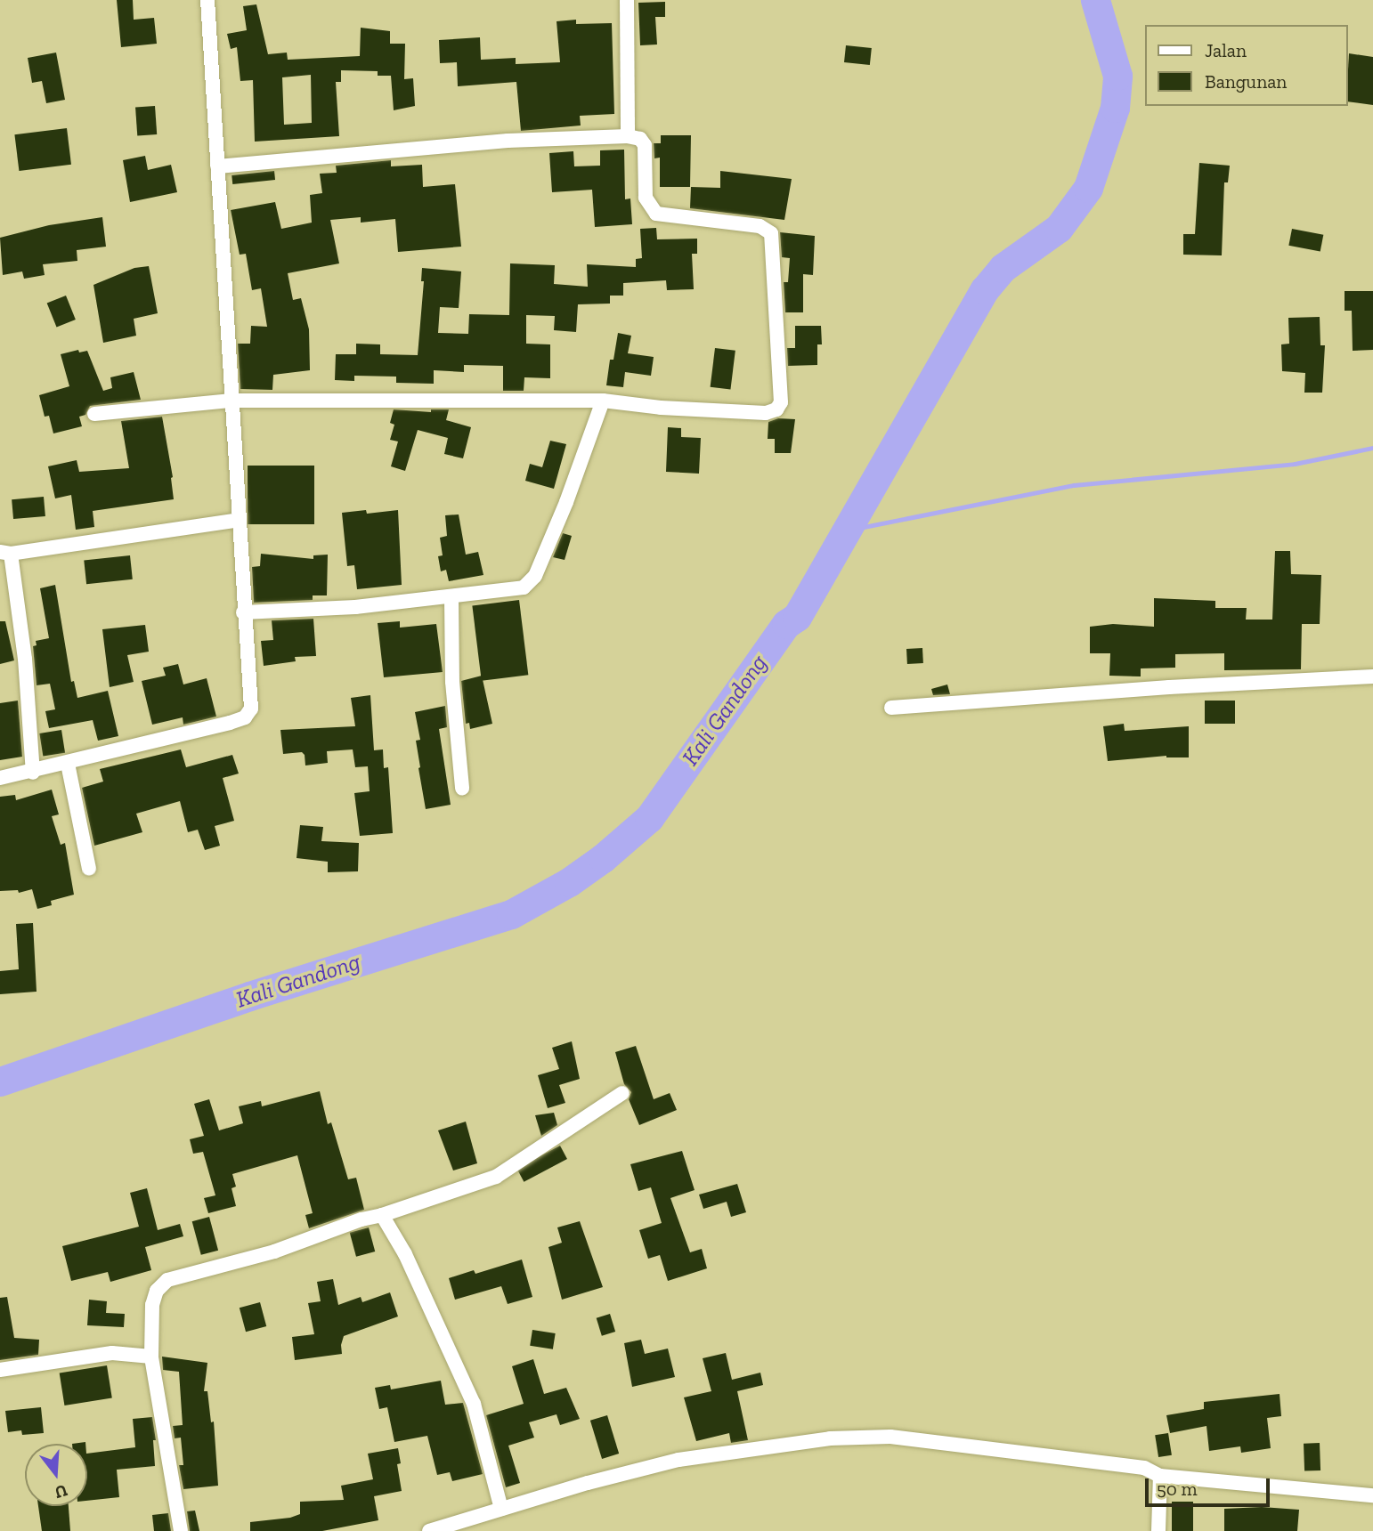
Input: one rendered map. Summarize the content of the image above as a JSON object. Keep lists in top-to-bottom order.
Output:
{
  "water": ["Kali Gandong"],
  "legend": ["Jalan", "Bangunan"],
  "scale_bar": "50 m",
  "north": "bottom"
}
